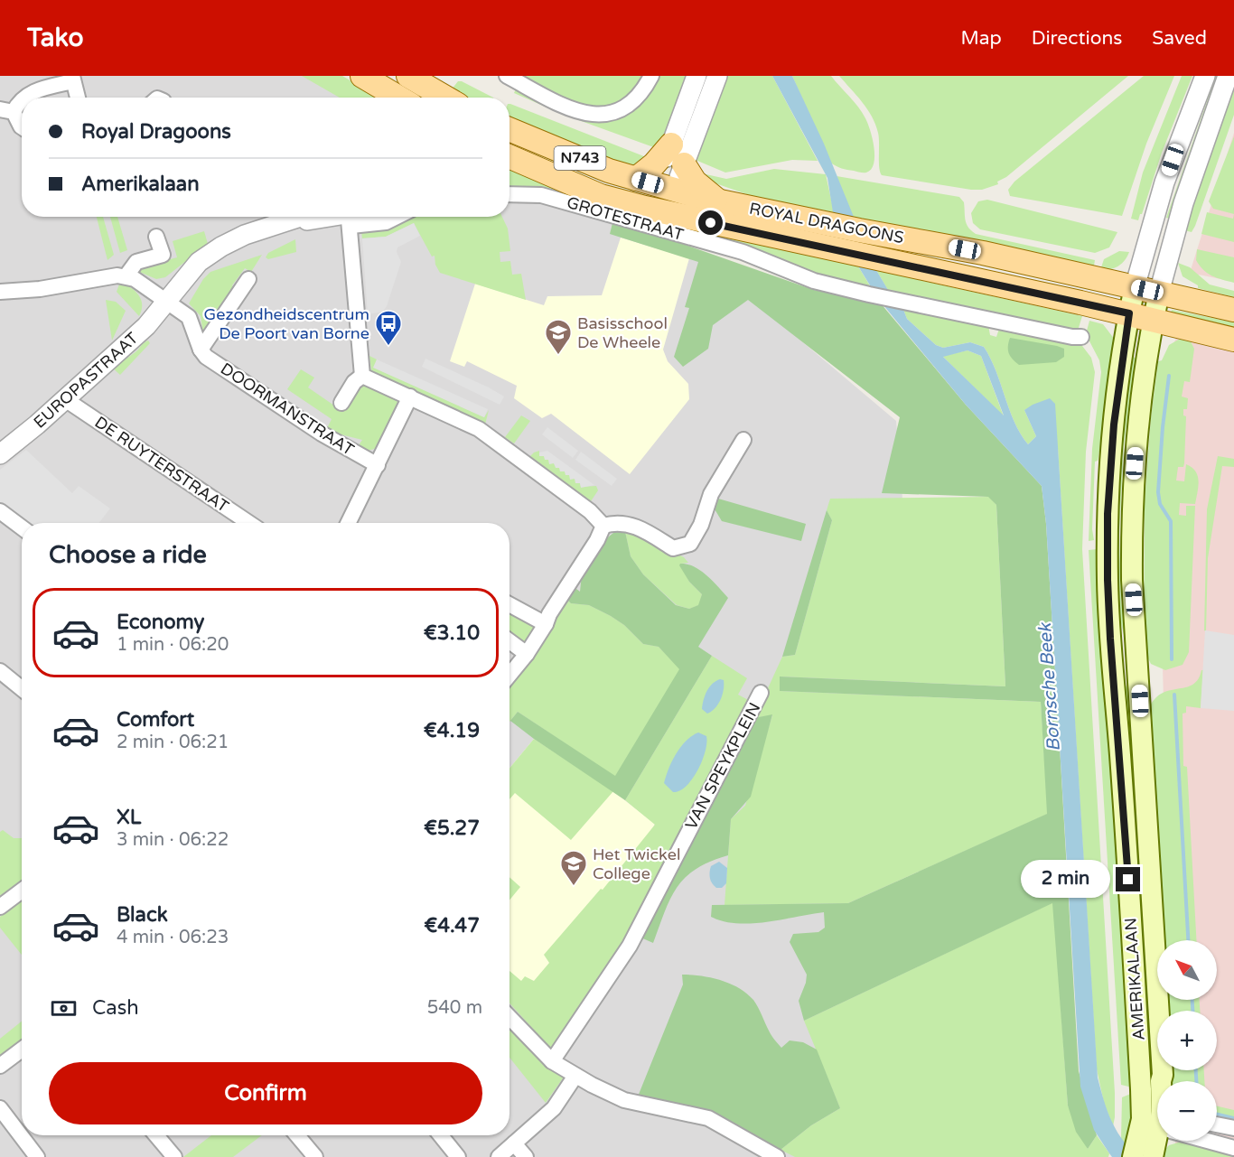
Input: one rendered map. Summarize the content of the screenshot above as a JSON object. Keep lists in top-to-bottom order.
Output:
{
  "streets": {
    "main road": ["N743", "ROYAL DRAGOONS", "AMERIKALAAN"],
    "street": [
      "GROTESTRAAT",
      "EUROPASTRAAT",
      "DOORMANSTRAAT",
      "DE RUYTERSTRAAT",
      "VAN SPEYKPLEIN"
    ]
  },
  "crossings": [
    ["ROYAL DRAGOONS", "AMERIKALAAN"],
    ["EUROPASTRAAT", "DE RUYTERSTRAAT"]
  ],
  "water": ["Bornsche Beek"],
  "places": {
    "bus stop": ["Gezondheidscentrum De Poort van Borne"],
    "school or university": ["Basisschool De Wheele", "Het Twickel College"]
  },
  "north": "top left",
  "page": {
    "header": "Tako",
    "nav": ["Map", "Directions", "Saved"],
    "banner": ["Royal Dragoons", "Amerikalaan"],
    "heading": "Choose a ride",
    "list": [
      {
        "name": "Economy",
        "note": "1 min · 06:20",
        "value": "€3.10"
      },
      {
        "name": "Comfort",
        "note": "2 min · 06:21",
        "value": "€4.19"
      },
      {
        "name": "XL",
        "note": "3 min · 06:22",
        "value": "€5.27"
      },
      {
        "name": "Black",
        "note": "4 min · 06:23",
        "value": "€4.47"
      }
    ],
    "bubble": "2 min",
    "map_buttons": ["+", "−"],
    "pay": ["Cash", "540 m"],
    "buttons": "Confirm"
  }
}
